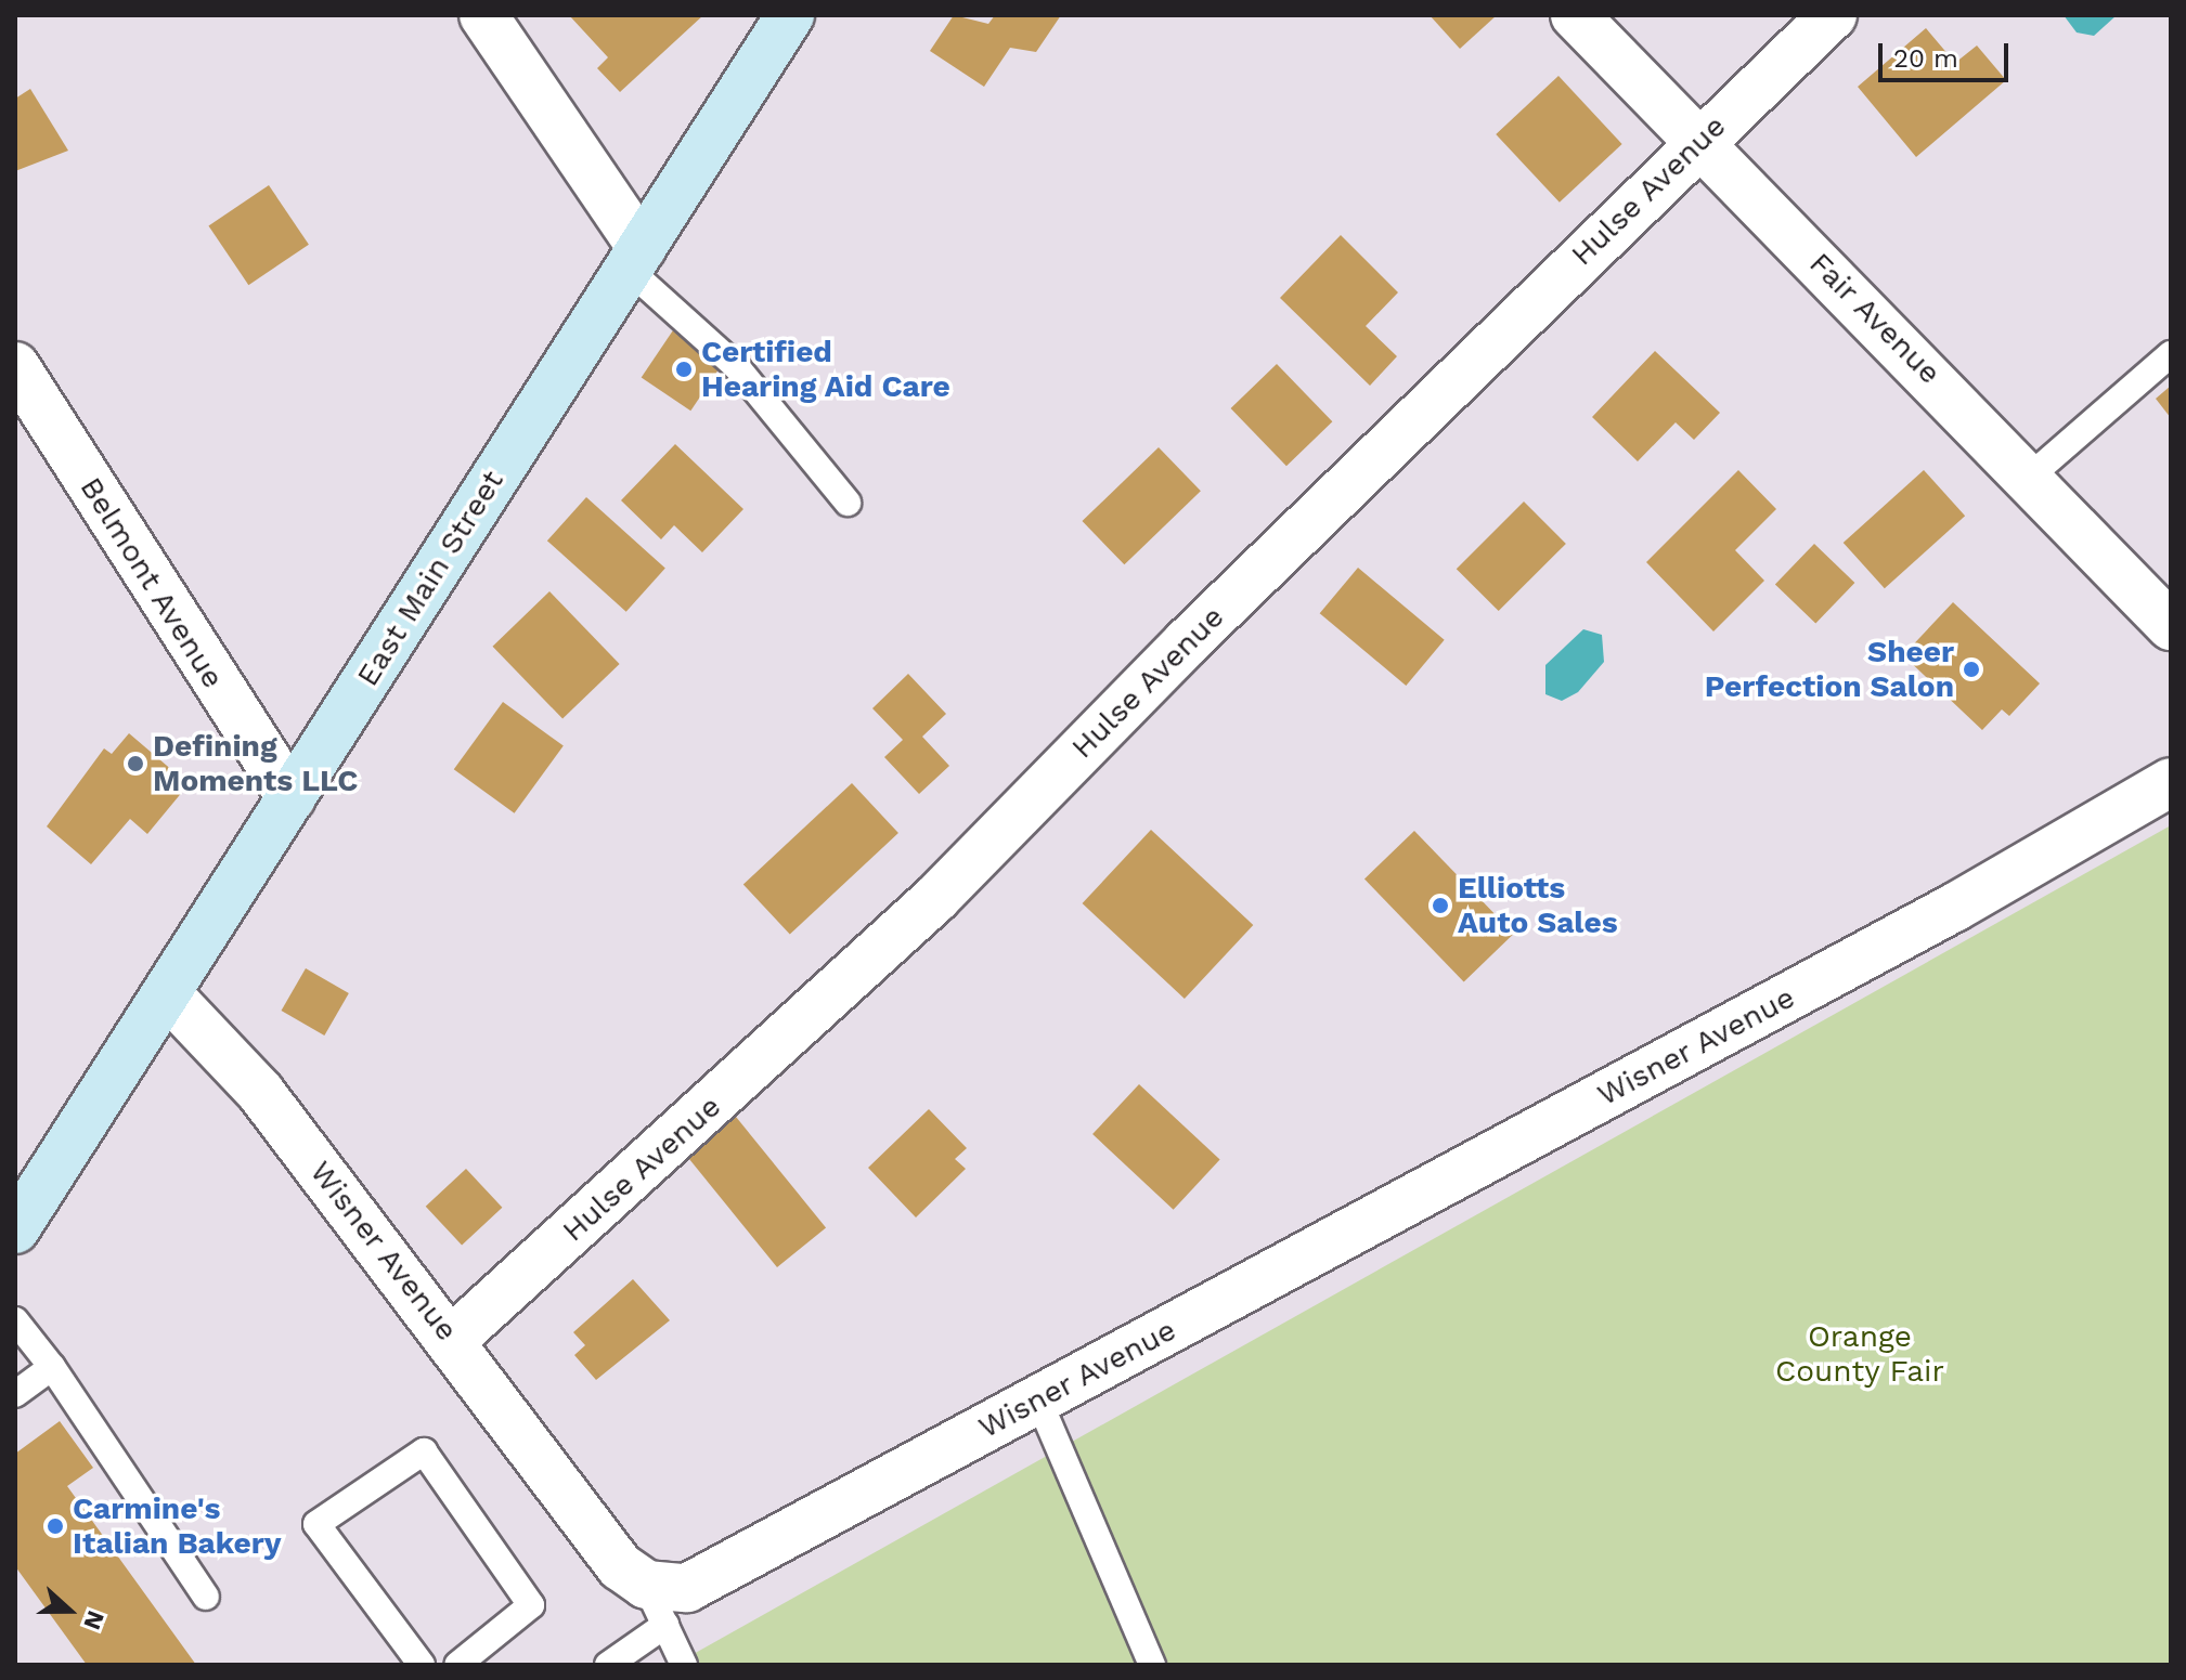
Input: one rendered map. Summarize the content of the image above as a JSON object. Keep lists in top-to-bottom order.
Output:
{
  "streets": {
    "main road": ["East Main Street"],
    "street": [
      "Hulse Avenue",
      "Fair Avenue",
      "Belmont Avenue",
      "Wisner Avenue"
    ]
  },
  "crossings": [
    ["Hulse Avenue", "Fair Avenue"],
    ["Hulse Avenue", "Wisner Avenue"],
    ["East Main Street", "Belmont Avenue"],
    ["East Main Street", "Wisner Avenue"]
  ],
  "parks": ["Orange County Fair"],
  "places": [
    "Certified Hearing Aid Care",
    "Sheer Perfection Salon",
    "Defining Moments LLC",
    "Elliotts Auto Sales",
    "Carmine's Italian Bakery"
  ],
  "scale_bar": "20 m",
  "north": "right"
}
